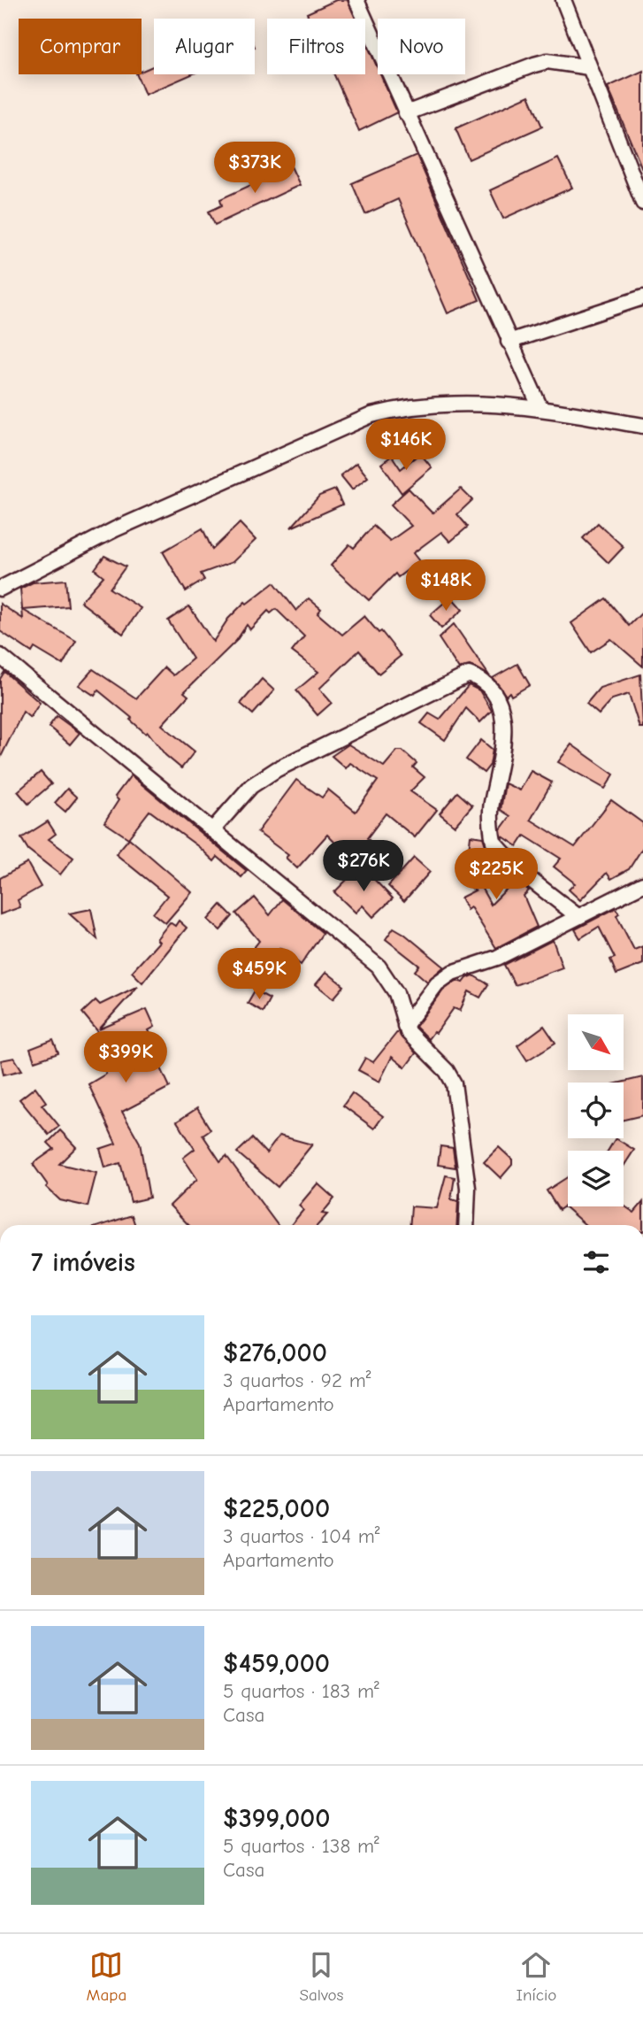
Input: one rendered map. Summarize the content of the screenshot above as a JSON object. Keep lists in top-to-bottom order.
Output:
{
  "north": "bottom right",
  "page": {
    "chip": [
      "Comprar",
      "Alugar",
      "Filtros",
      "Novo"
    ],
    "price": [
      "$373K",
      "$146K",
      "$148K",
      "$276K",
      "$225K",
      "$459K",
      "$399K"
    ],
    "heading": "7 imóveis",
    "list": [
      {
        "name": "$276,000",
        "note": "3 quartos · 92 m² · Apartamento"
      },
      {
        "name": "$225,000",
        "note": "3 quartos · 104 m² · Apartamento"
      },
      {
        "name": "$459,000",
        "note": "5 quartos · 183 m² · Casa"
      },
      {
        "name": "$399,000",
        "note": "5 quartos · 138 m² · Casa"
      }
    ],
    "tabs": ["Mapa", "Salvos", "Início"]
  }
}
